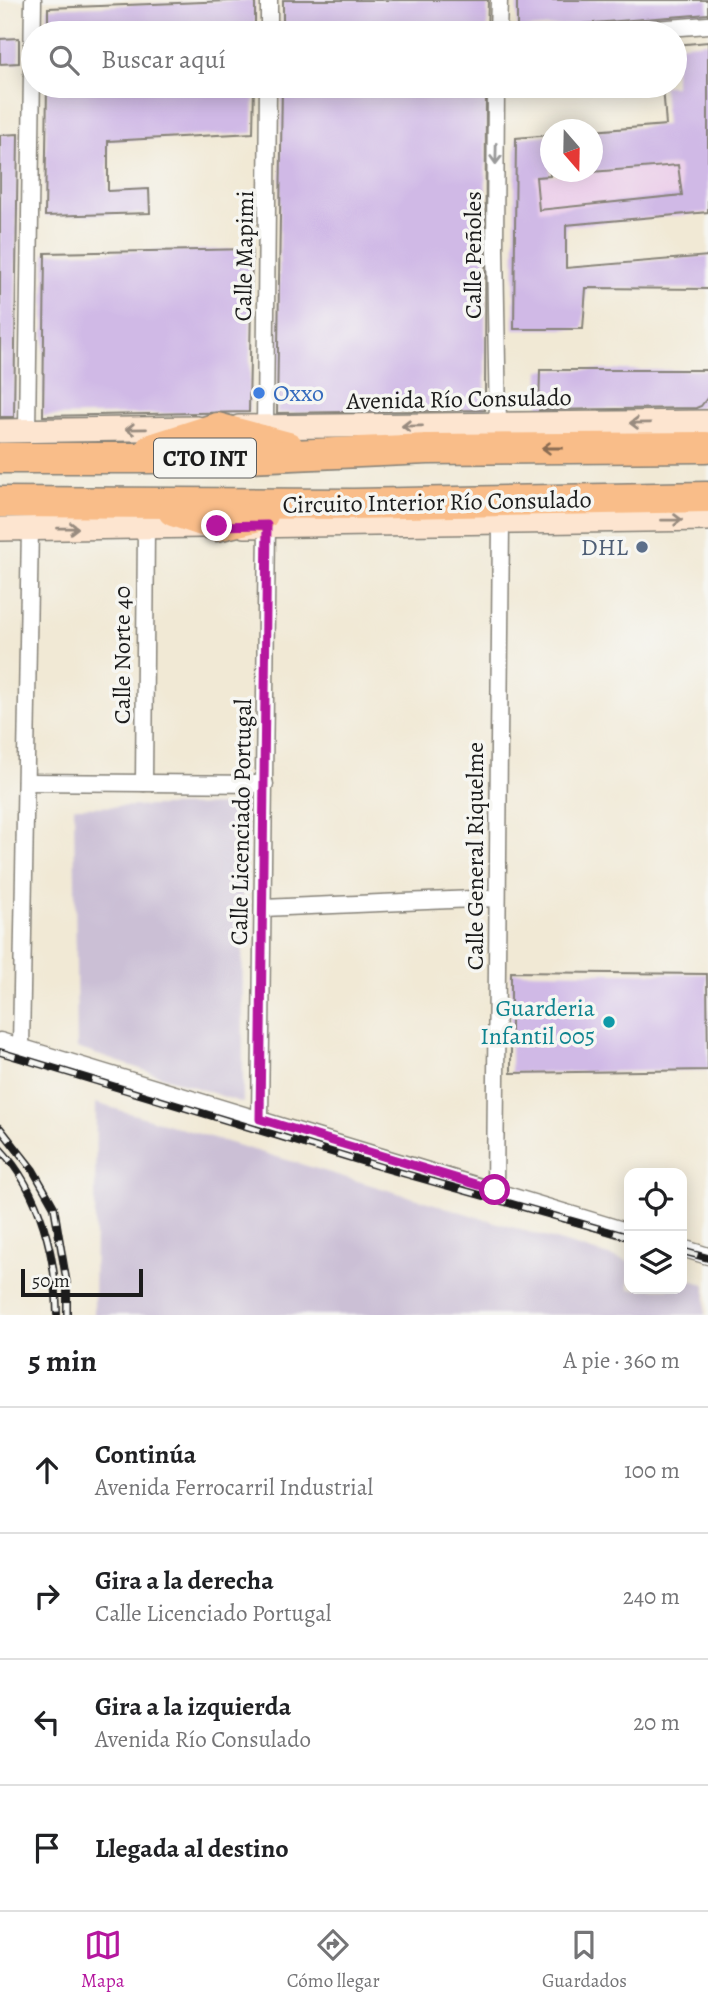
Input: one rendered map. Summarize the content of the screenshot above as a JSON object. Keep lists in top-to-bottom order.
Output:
{
  "streets": {
    "highway": ["CTO INT", "Circuito Interior Río Consulado"],
    "main road": ["Avenida Río Consulado"],
    "street": [
      "Calle Peñoles",
      "Calle Mapimi",
      "Calle Norte 40",
      "Calle Licenciado Portugal",
      "Calle General Riquelme"
    ]
  },
  "crossings": [
    ["Calle Peñoles", "Avenida Río Consulado"],
    ["Calle Mapimi", "Avenida Río Consulado"],
    ["Avenida Río Consulado", "Circuito Interior Río Consulado"],
    ["CTO INT", "Circuito Interior Río Consulado"],
    ["CTO INT", "Calle Norte 40"],
    ["CTO INT", "Calle Licenciado Portugal"],
    ["CTO INT", "Calle General Riquelme"],
    ["Circuito Interior Río Consulado", "Calle Norte 40"]
  ],
  "one_way": ["Calle Peñoles"],
  "places": ["Oxxo", "DHL", "Guarderia Infantil 005"],
  "scale_bar": "50 m",
  "north": "bottom",
  "page": {
    "search": "Buscar aquí",
    "scale": "50 m",
    "heading": ["5 min", "A pie · 360 m"],
    "list": [
      ["Continúa", "Avenida Ferrocarril Industrial", "100 m"],
      ["Gira a la derecha", "Calle Licenciado Portugal", "240 m"],
      ["Gira a la izquierda", "Avenida Río Consulado", "20 m"],
      "Llegada al destino"
    ],
    "nav": ["Mapa", "Cómo llegar", "Guardados"]
  }
}
